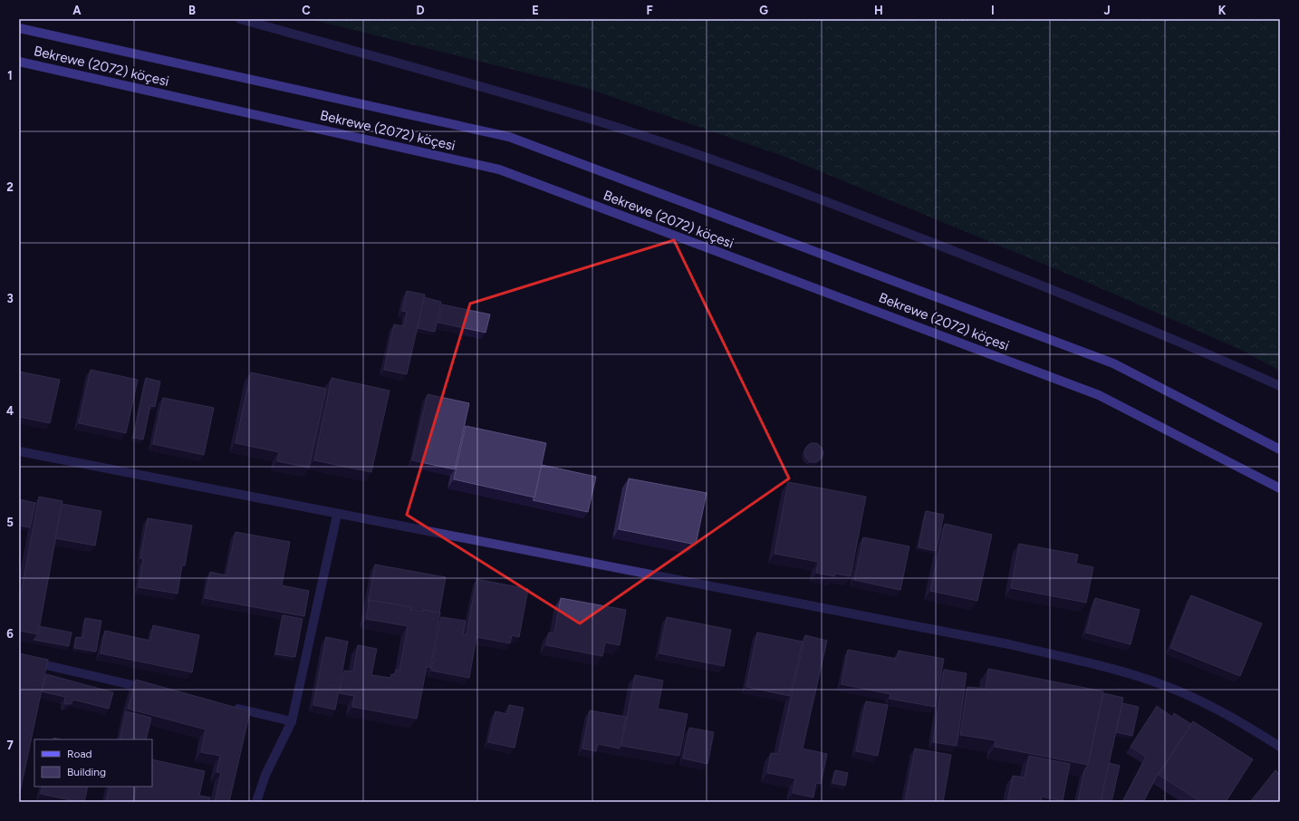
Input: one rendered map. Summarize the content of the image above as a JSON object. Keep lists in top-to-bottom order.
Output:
{
  "streets": {
    "main road": ["Bekrewe (2072) köçesi"]
  },
  "legend": ["Road", "Building"],
  "grid": {
    "columns": [
      "A",
      "B",
      "C",
      "D",
      "E",
      "F",
      "G",
      "H",
      "I",
      "J",
      "K"
    ],
    "rows": [
      "1",
      "2",
      "3",
      "4",
      "5",
      "6",
      "7"
    ]
  }
}
